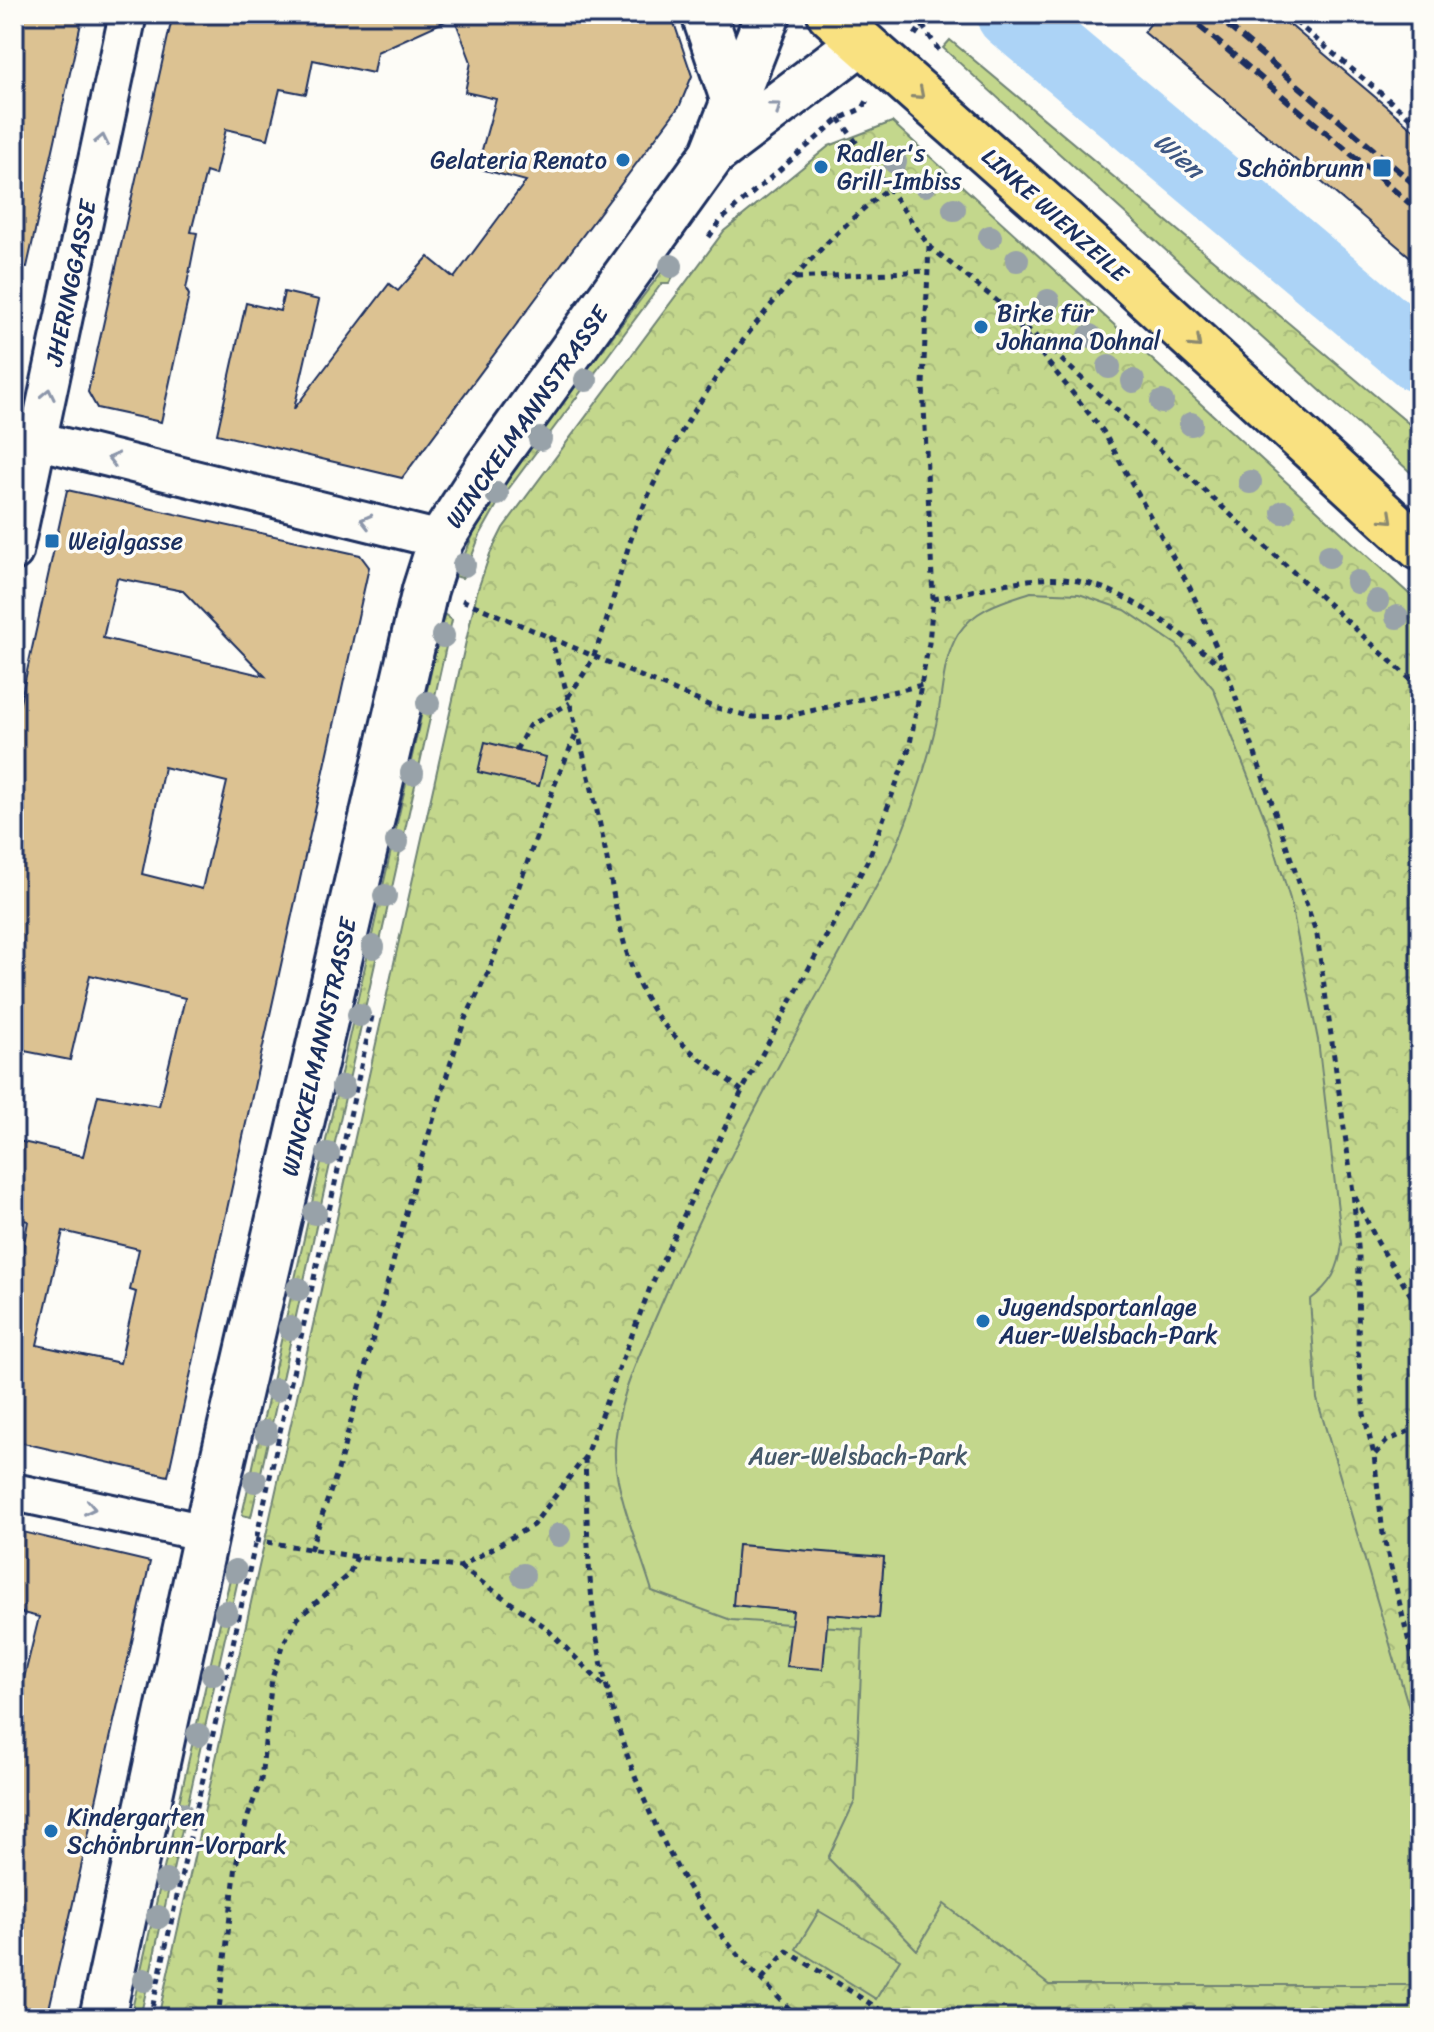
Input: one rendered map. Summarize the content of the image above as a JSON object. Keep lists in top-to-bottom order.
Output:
{
  "streets": {
    "main road": ["LINKE WIENZEILE", "WINCKELMANNSTRASSE"],
    "street": ["JHERINGGASSE"]
  },
  "crossings": [
    ["LINKE WIENZEILE", "WINCKELMANNSTRASSE"]
  ],
  "one_way": ["LINKE WIENZEILE", "JHERINGGASSE"],
  "water": ["Wien"],
  "parks": ["Auer-Welsbach-Park"],
  "places": {
    "other": [
      "Gelateria Renato",
      "Radler's Grill-Imbiss",
      "Birke für Johanna Dohnal",
      "Jugendsportanlage Auer-Welsbach-Park",
      "Kindergarten Schönbrunn-Vorpark"
    ],
    "transit": ["Schönbrunn", "Weiglgasse"]
  }
}
